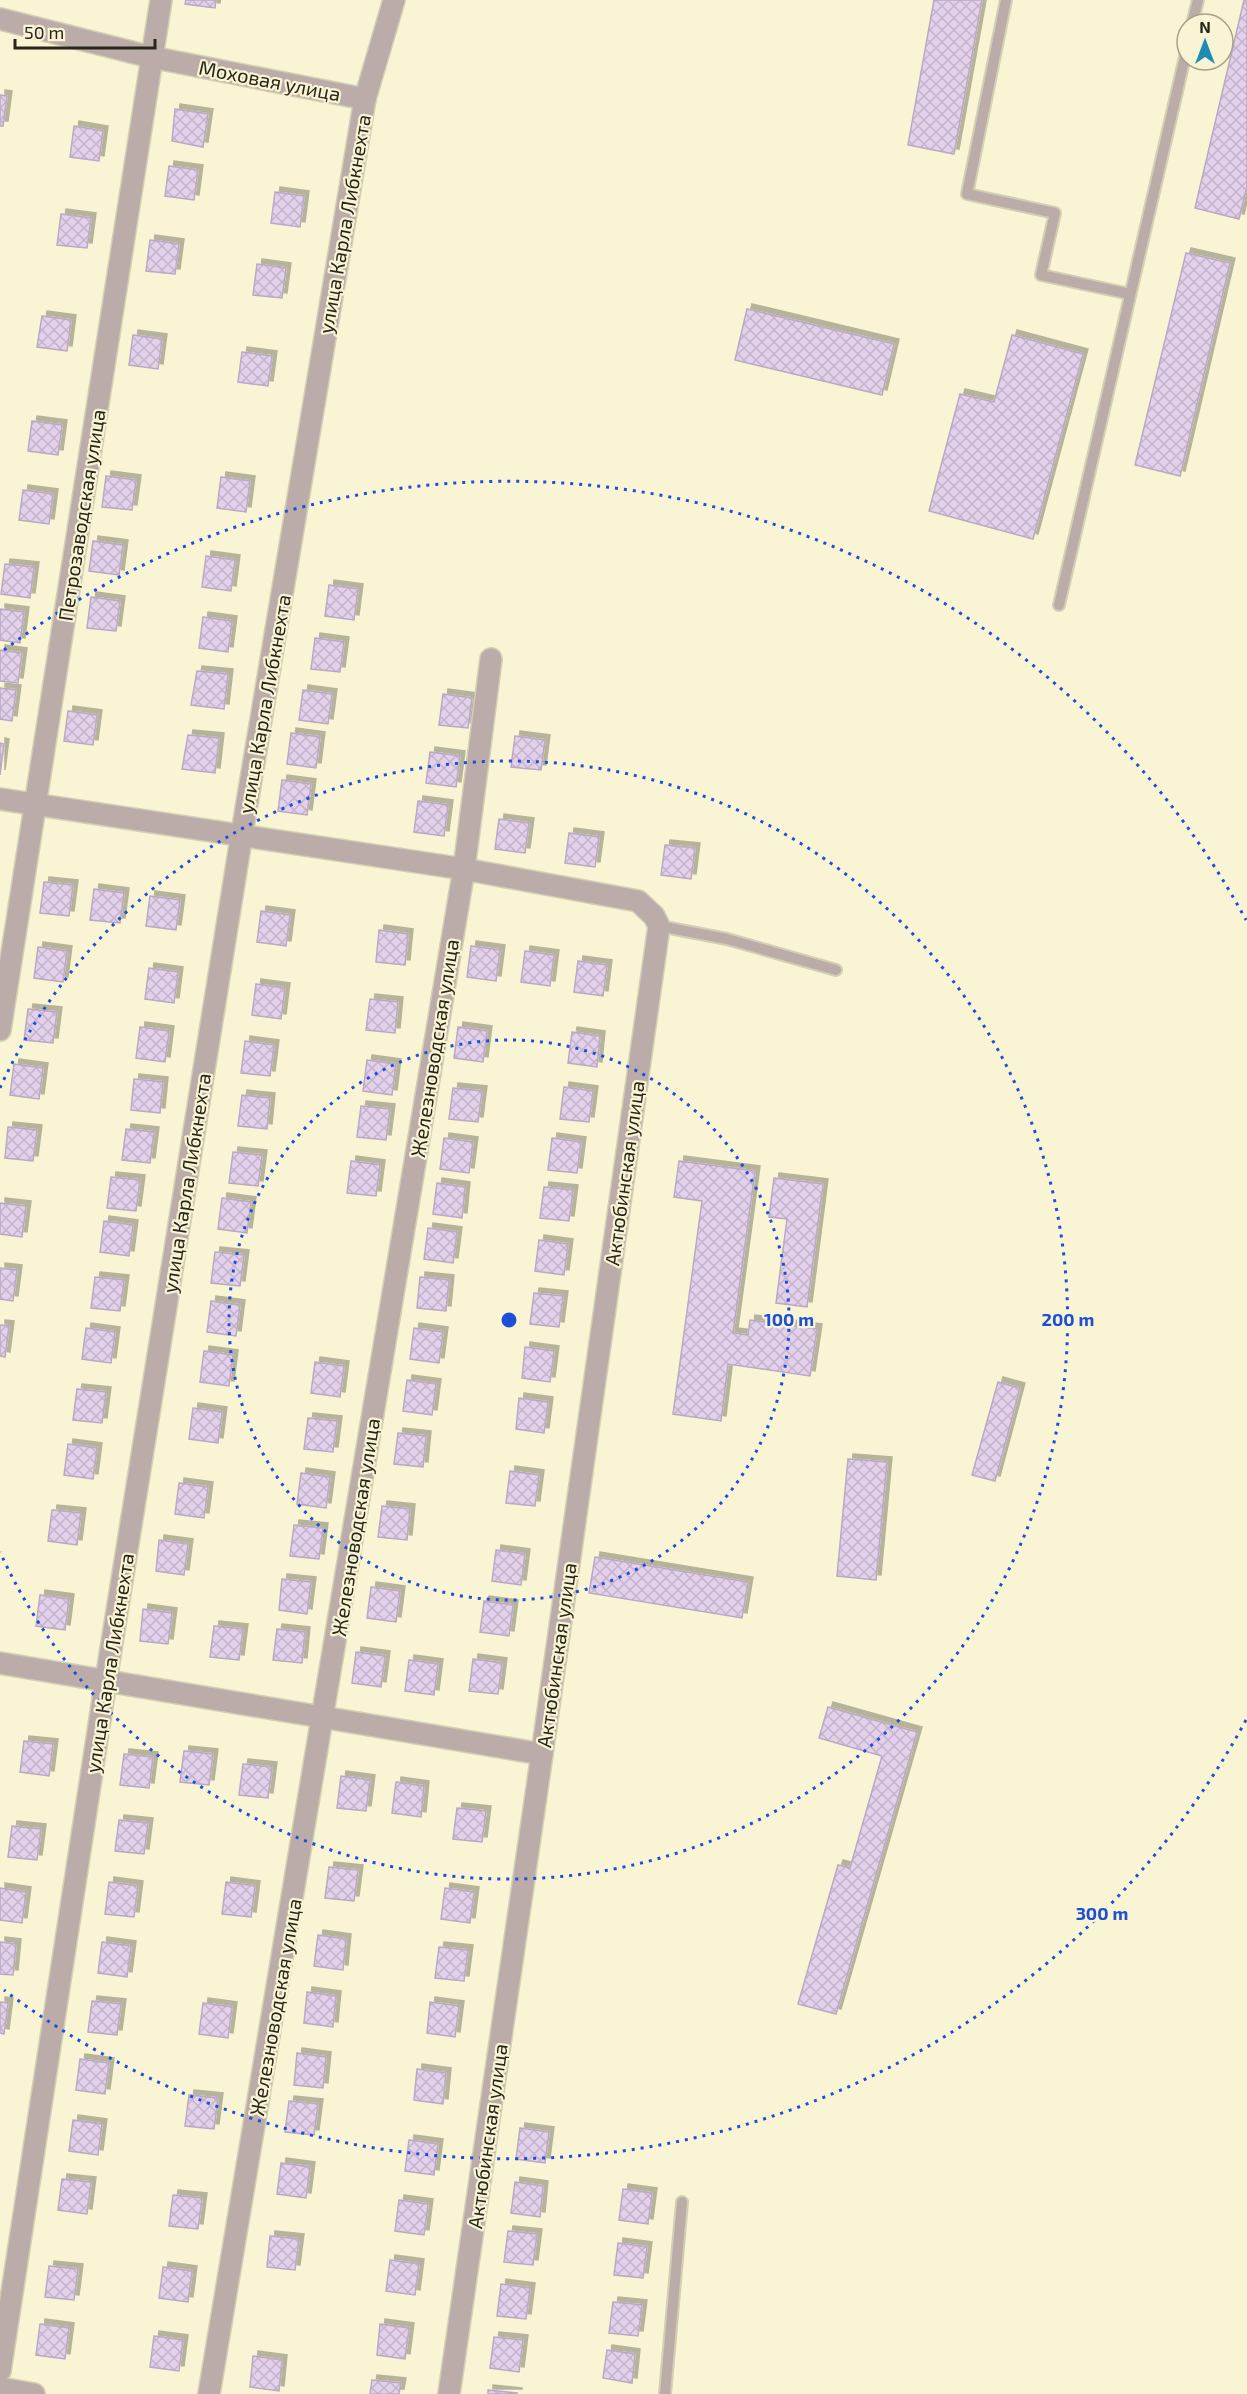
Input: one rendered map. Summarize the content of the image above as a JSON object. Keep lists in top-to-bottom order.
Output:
{
  "streets": {
    "street": [
      "Моховая улица",
      "улица Карла Либкнехта",
      "Петрозаводская улица",
      "Железноводская улица",
      "Актюбинская улица"
    ]
  },
  "crossings": [
    ["Моховая улица", "улица Карла Либкнехта"],
    ["Моховая улица", "Петрозаводская улица"]
  ],
  "scale_bar": "50 m",
  "north": "top",
  "rings": ["100 m", "200 m", "300 m"]
}
